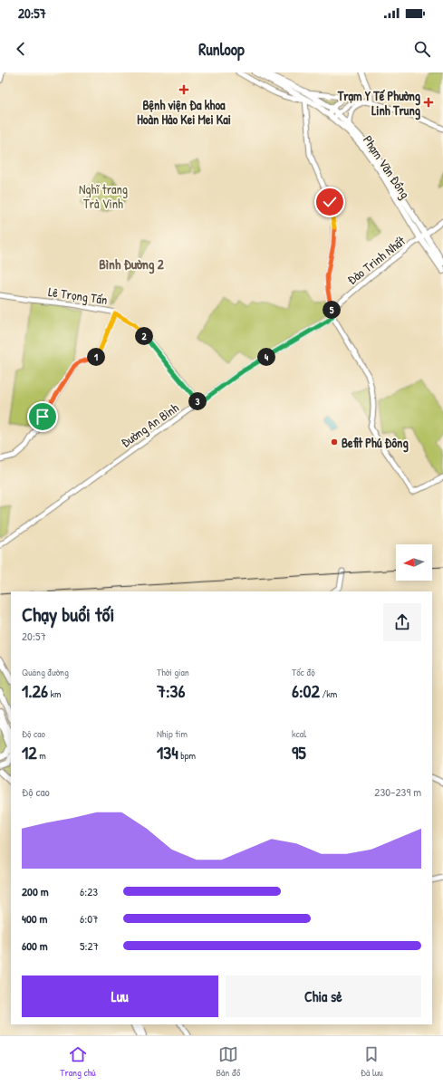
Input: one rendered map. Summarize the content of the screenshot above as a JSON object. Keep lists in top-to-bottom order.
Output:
{
  "streets": {
    "highway": ["Phạm Văn Đồng"],
    "street": ["Đào Trinh Nhất", "Lê Trọng Tấn", "Đường An Bình"]
  },
  "crossings": [
    ["Phạm Văn Đồng", "Đào Trinh Nhất"],
    ["Đào Trinh Nhất", "Đường An Bình"],
    ["Lê Trọng Tấn", "Đường An Bình"]
  ],
  "districts": ["Bình Đường 2"],
  "parks": ["Nghĩ trang Trà Vinh"],
  "places": {
    "health": ["Bệnh viện Đa khoa Hoàn Hảo Kei Mei Kai", "Trạm Y Tế Phường Linh Trung"],
    "other": ["Befit Phú Đông"]
  },
  "north": "left",
  "page": {
    "status": "20:57",
    "header": "Runloop",
    "pins": [
      "5",
      "2",
      "1",
      "4",
      "3"
    ],
    "heading": ["Chạy buổi tối", "20:57"],
    "stats": [
      ["Quãng đường", "1.26 km"],
      ["Thời gian", "7:36"],
      ["Tốc độ", "6:02 /km"],
      ["Độ cao", "12 m"],
      ["Nhịp tim", "134 bpm"],
      ["kcal", "95"]
    ],
    "chart": ["Độ cao", "230–239 m"],
    "list": [
      {
        "name": "200 m",
        "note": "6:23"
      },
      {
        "name": "400 m",
        "note": "6:07"
      },
      {
        "name": "600 m",
        "note": "5:27"
      }
    ],
    "buttons": ["Lưu", "Chia sẻ"],
    "tabs": ["Trang chủ", "Bản đồ", "Đã lưu"]
  }
}
